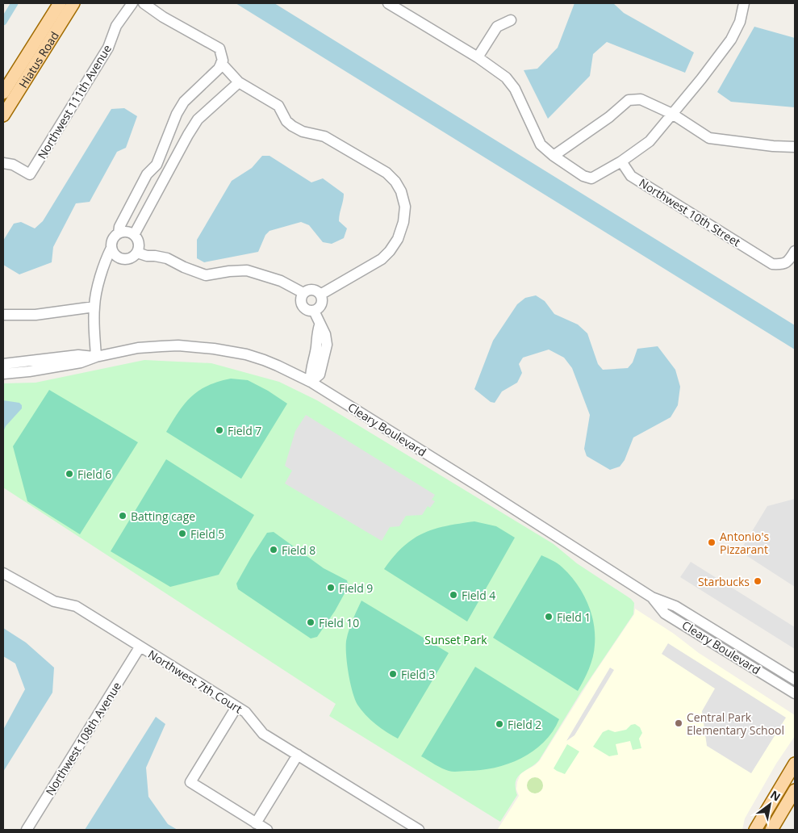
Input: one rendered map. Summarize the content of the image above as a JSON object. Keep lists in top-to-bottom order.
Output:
{
  "streets": {
    "main road": ["Hiatus Road"],
    "street": [
      "Northwest 111th Avenue",
      "Northwest 10th Street",
      "Cleary Boulevard",
      "Northwest 7th Court",
      "Northwest 108th Avenue"
    ]
  },
  "crossings": [
    ["Northwest 7th Court", "Northwest 108th Avenue"]
  ],
  "parks": ["Sunset Park"],
  "places": [
    "Field 7",
    "Field 6",
    "Batting cage",
    "Field 5",
    "Antonio's Pizzarant",
    "Field 8",
    "Starbucks",
    "Field 9",
    "Field 4",
    "Field 1",
    "Field 10",
    "Field 3",
    "Central Park Elementary School",
    "Field 2"
  ],
  "north": "top right"
}
